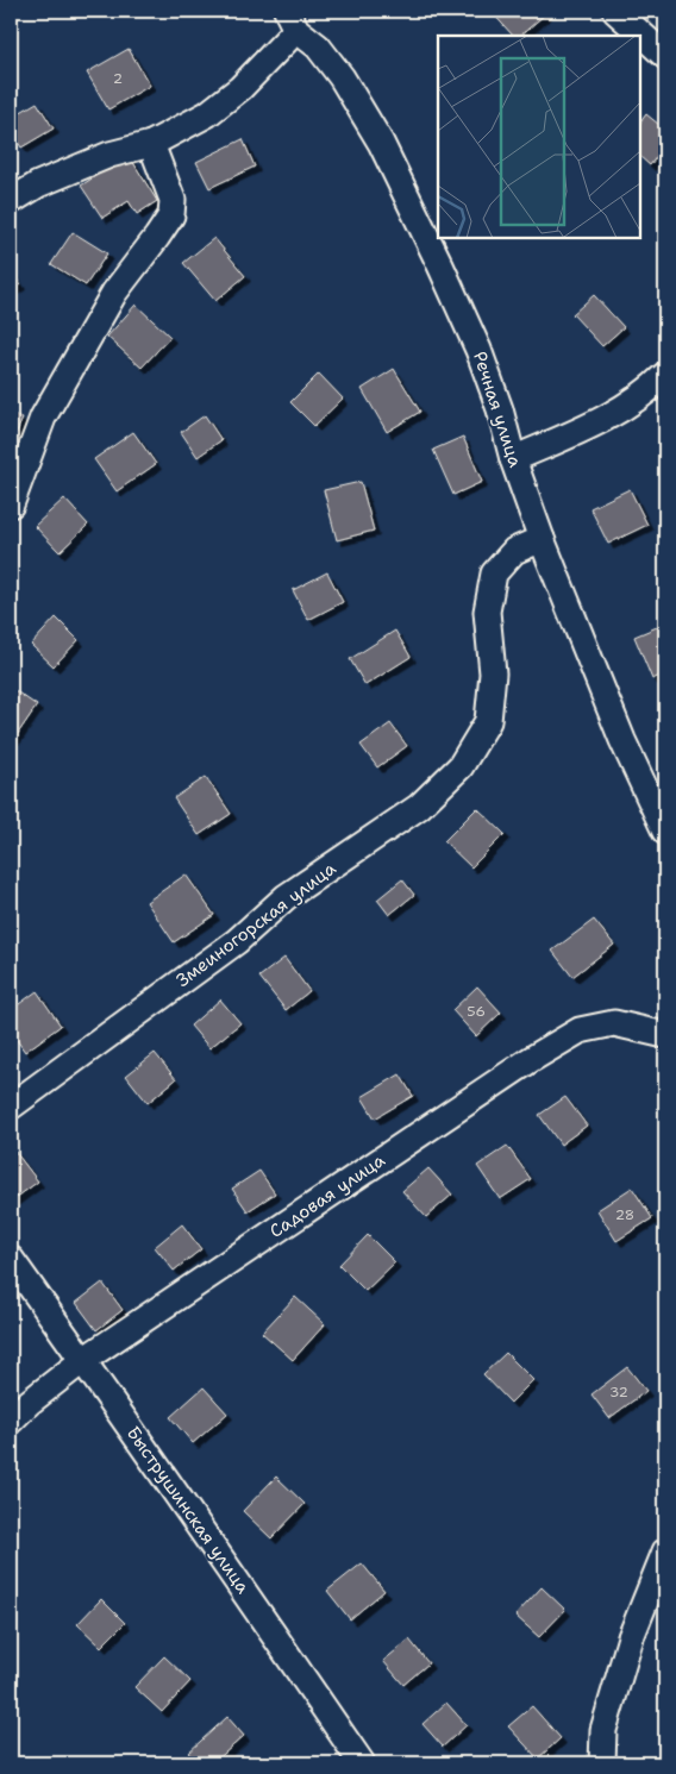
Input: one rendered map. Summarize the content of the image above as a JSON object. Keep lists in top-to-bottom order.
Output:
{
  "streets": {
    "street": [
      "Речная улица",
      "Змеиногорская улица",
      "Садовая улица",
      "Быструшинская улица"
    ]
  },
  "crossings": [
    ["Речная улица", "Змеиногорская улица"],
    ["Садовая улица", "Быструшинская улица"]
  ],
  "house_numbers": [
    "2",
    "56",
    "28",
    "32"
  ]
}
